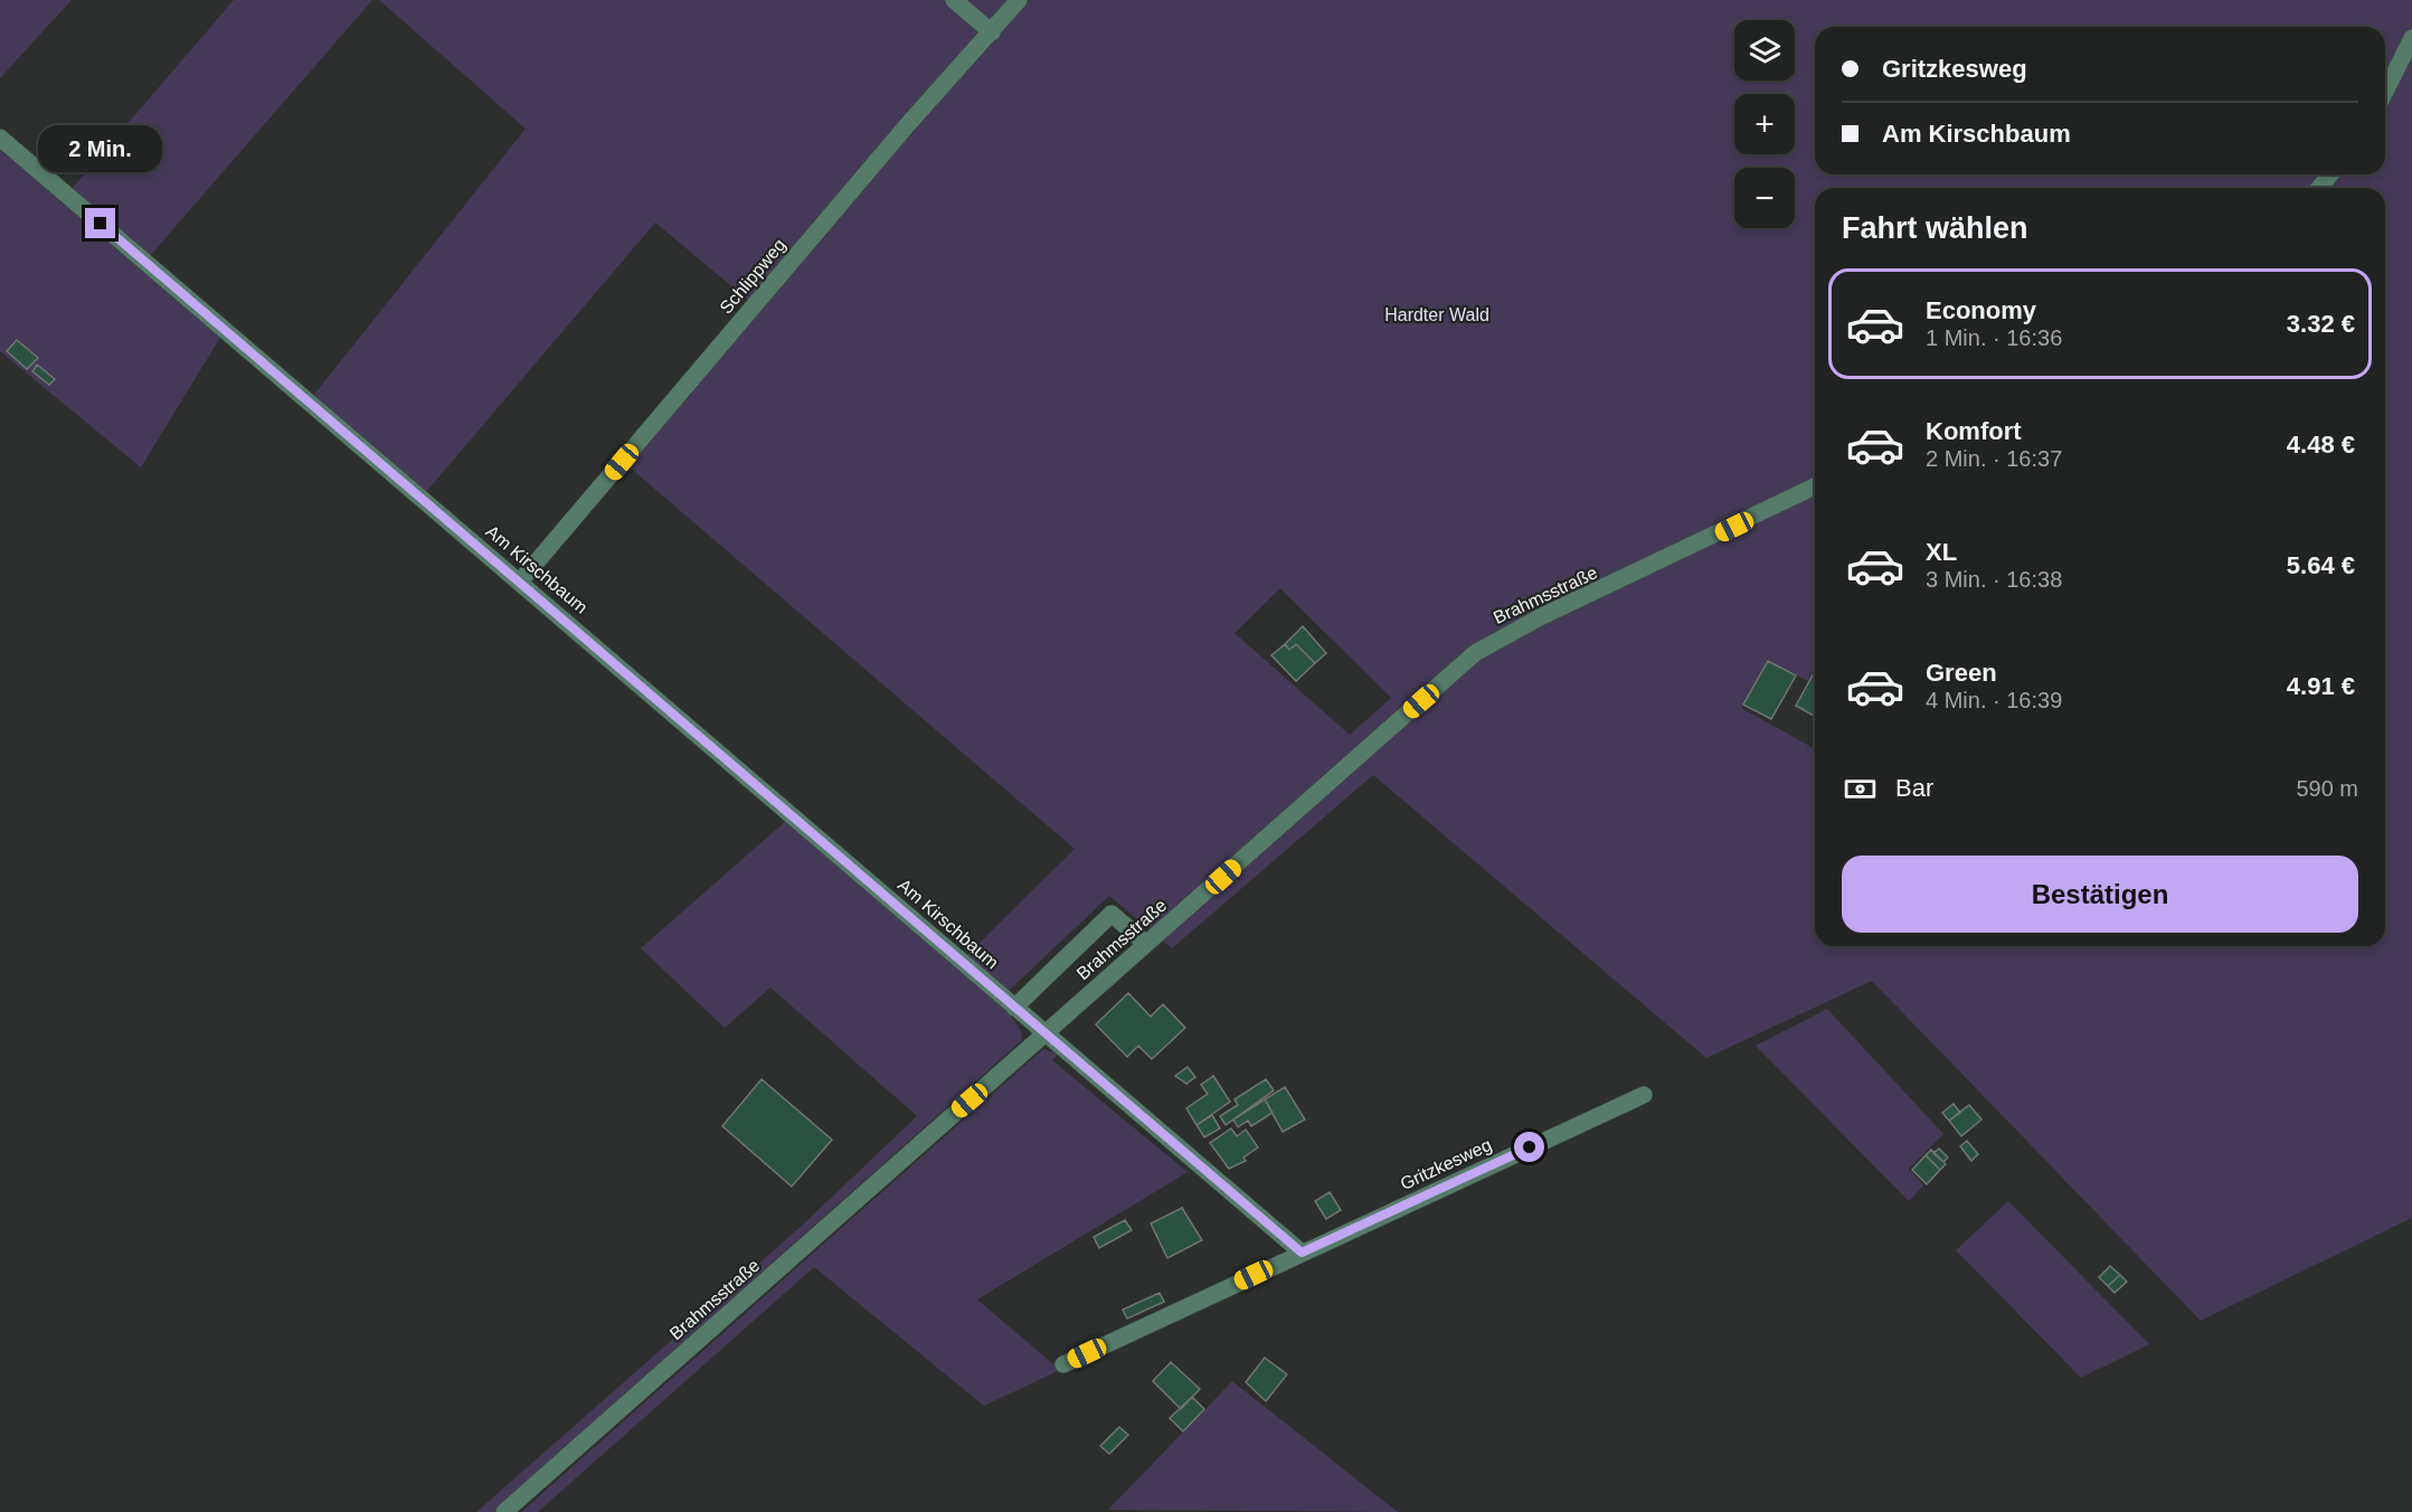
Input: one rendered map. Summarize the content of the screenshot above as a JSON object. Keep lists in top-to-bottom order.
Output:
{
  "streets": {
    "street": [
      "Schlippweg",
      "Am Kirschbaum",
      "Brahmsstraße",
      "Gritzkesweg"
    ]
  },
  "crossings": [
    ["Schlippweg", "Am Kirschbaum"],
    ["Am Kirschbaum", "Brahmsstraße"]
  ],
  "parks": ["Hardter Wald"],
  "page": {
    "map_buttons": ["+", "−"],
    "banner": ["Gritzkesweg", "Am Kirschbaum"],
    "bubble": "2 Min.",
    "heading": "Fahrt wählen",
    "list": [
      {
        "name": "Economy",
        "note": "1 Min. · 16:36",
        "value": "3.32 €"
      },
      {
        "name": "Komfort",
        "note": "2 Min. · 16:37",
        "value": "4.48 €"
      },
      {
        "name": "XL",
        "note": "3 Min. · 16:38",
        "value": "5.64 €"
      },
      {
        "name": "Green",
        "note": "4 Min. · 16:39",
        "value": "4.91 €"
      }
    ],
    "pay": ["Bar", "590 m"],
    "buttons": "Bestätigen"
  }
}
